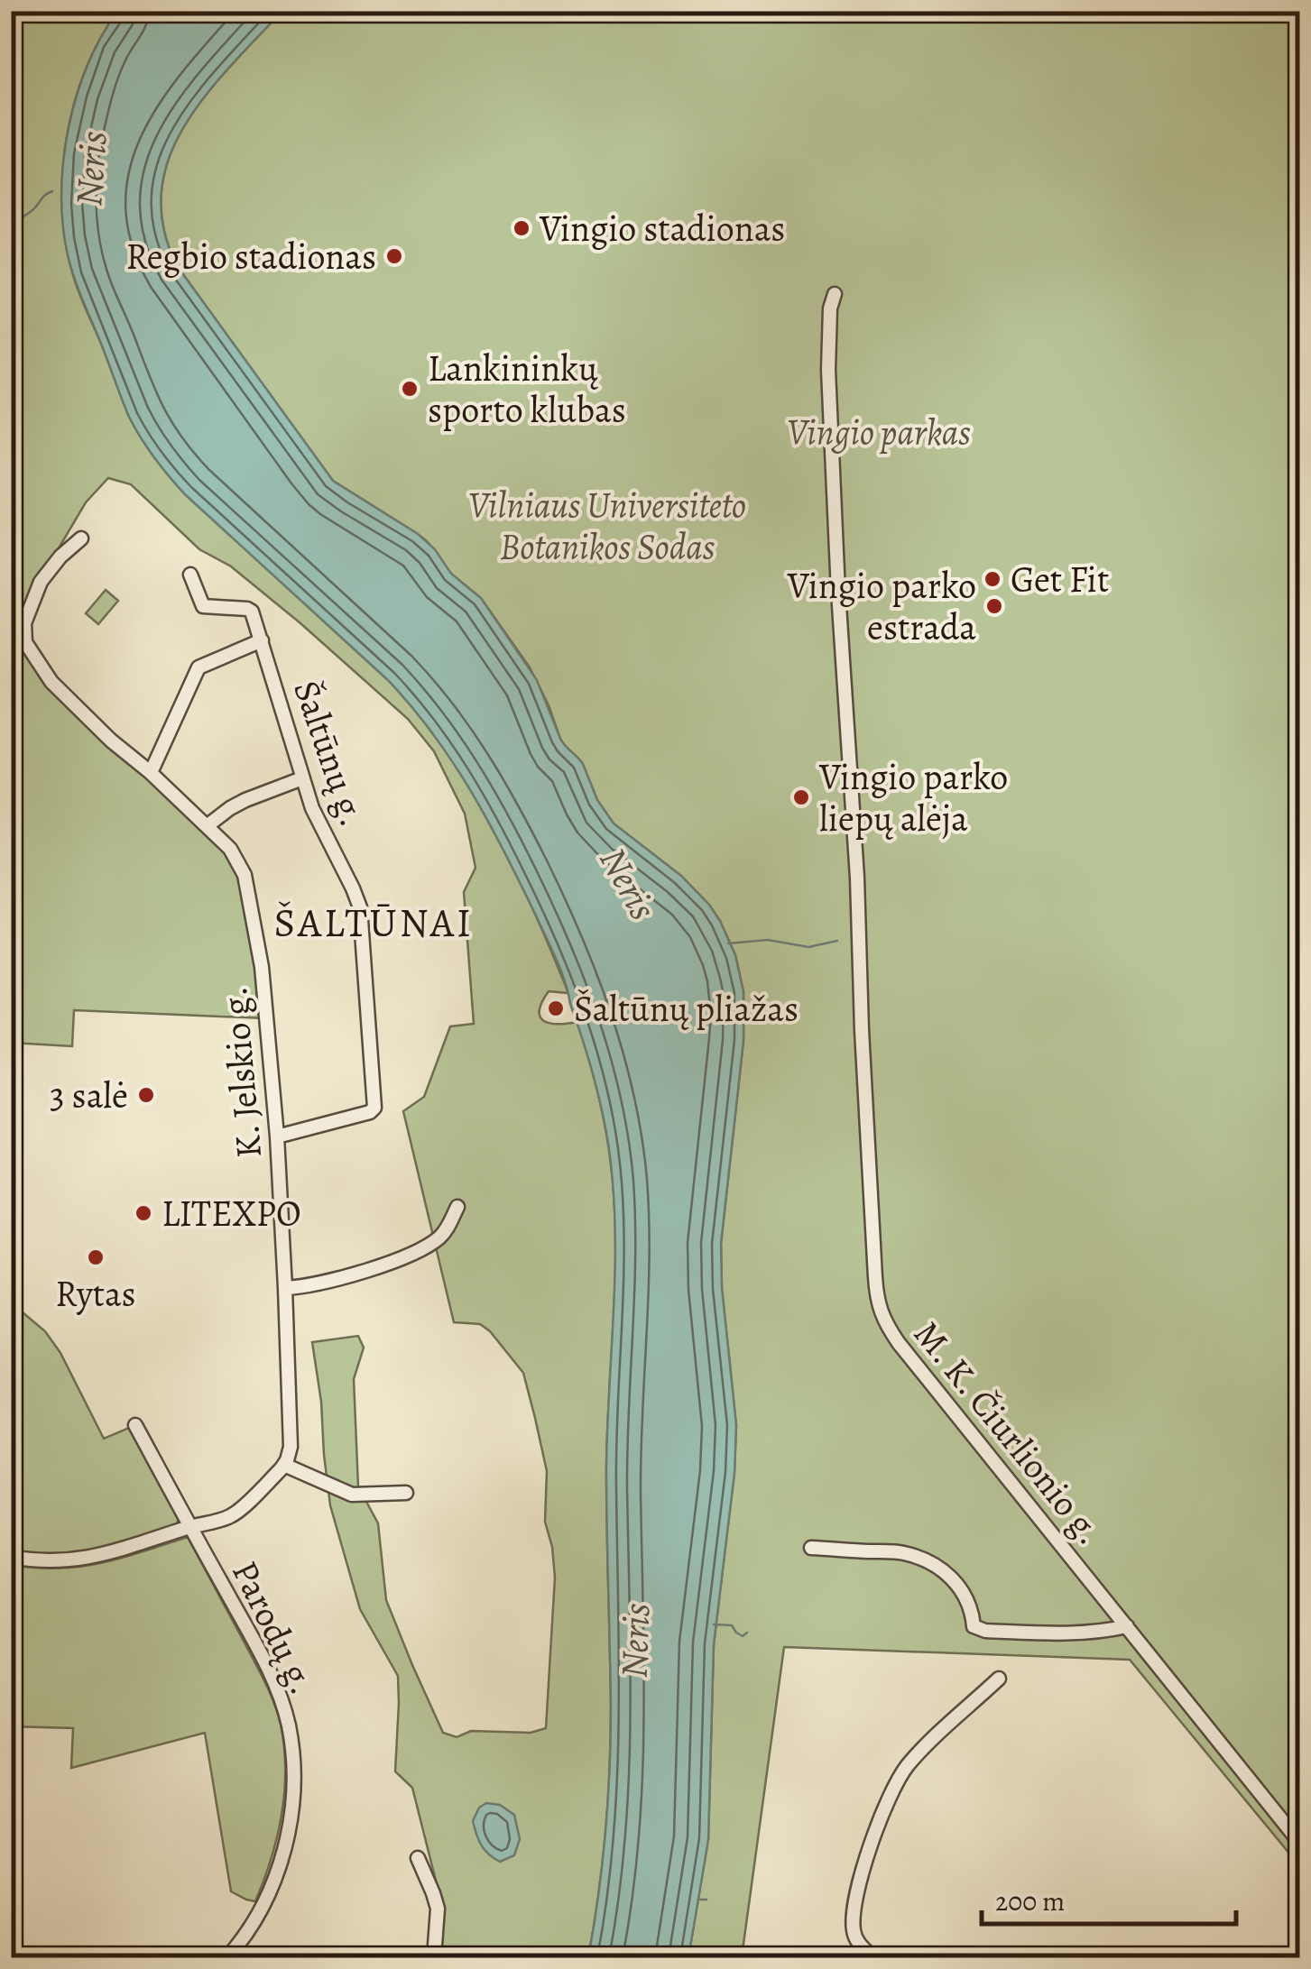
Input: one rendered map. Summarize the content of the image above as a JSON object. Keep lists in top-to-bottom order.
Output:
{
  "streets": {
    "street": [
      "Šaltūnų g.",
      "K. Jelskio g.",
      "M. K. Čiurlionio g.",
      "Parodų g."
    ]
  },
  "crossings": [
    ["Šaltūnų g.", "K. Jelskio g."]
  ],
  "districts": ["ŠALTŪNAI"],
  "water": ["Neris"],
  "parks": ["Vingio parkas", "Vilniaus Universiteto Botanikos Sodas"],
  "places": [
    "Vingio stadionas",
    "Regbio stadionas",
    "Lankininkų sporto klubas",
    "Get Fit",
    "Vingio parko estrada",
    "Vingio parko liepų alėja",
    "Šaltūnų pliažas",
    "3 salė",
    "LITEXPO",
    "Rytas"
  ],
  "scale_bar": "200 m"
}
